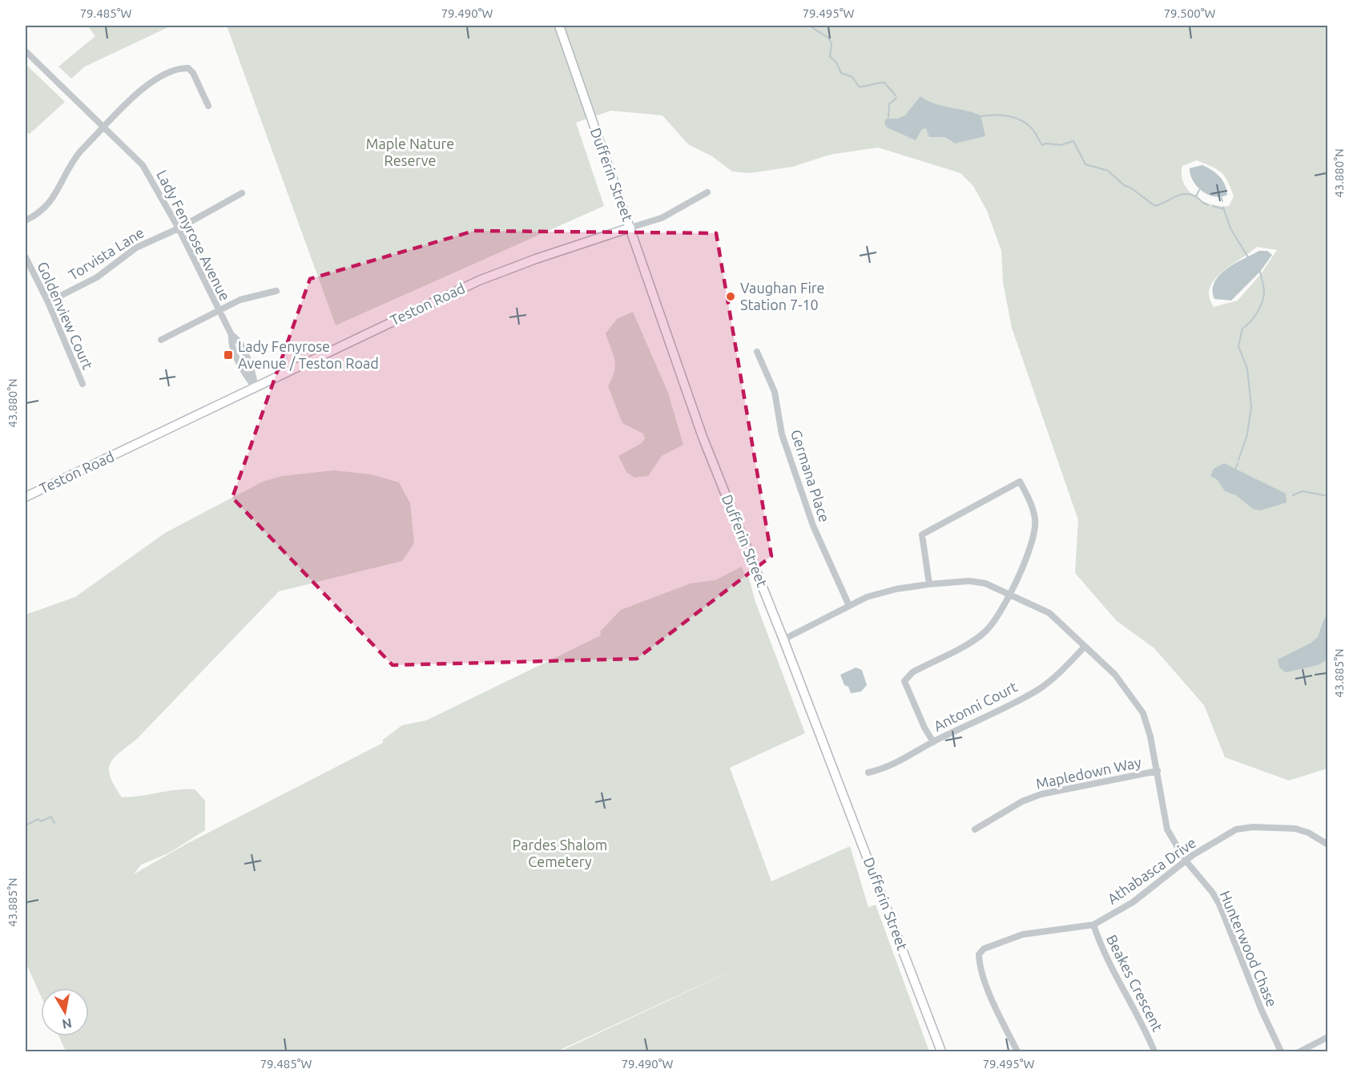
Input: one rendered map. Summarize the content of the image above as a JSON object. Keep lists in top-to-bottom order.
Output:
{
  "streets": {
    "main road": ["Dufferin Street", "Teston Road"],
    "street": [
      "Lady Fenyrose Avenue",
      "Torvista Lane",
      "Goldenview Court",
      "Germana Place",
      "Antonni Court",
      "Mapledown Way",
      "Athabasca Drive",
      "Hunterwood Chase",
      "Beakes Crescent"
    ]
  },
  "crossings": [
    ["Dufferin Street", "Teston Road"],
    ["Dufferin Street", "Hunterwood Chase"],
    ["Lady Fenyrose Avenue", "Torvista Lane"],
    ["Lady Fenyrose Avenue", "Teston Road"],
    ["Torvista Lane", "Goldenview Court"],
    ["Germana Place", "Hunterwood Chase"],
    ["Antonni Court", "Hunterwood Chase"],
    ["Mapledown Way", "Hunterwood Chase"],
    ["Athabasca Drive", "Hunterwood Chase"],
    ["Athabasca Drive", "Beakes Crescent"]
  ],
  "parks": ["Maple Nature Reserve", "Pardes Shalom Cemetery"],
  "places": {
    "other": ["Vaughan Fire Station 7-10"],
    "transit": ["Lady Fenyrose Avenue / Teston Road"]
  },
  "north": "bottom",
  "coordinates": [
    "79.485°W",
    "79.490°W",
    "79.495°W",
    "79.500°W",
    "43.880°N",
    "43.885°N"
  ]
}
